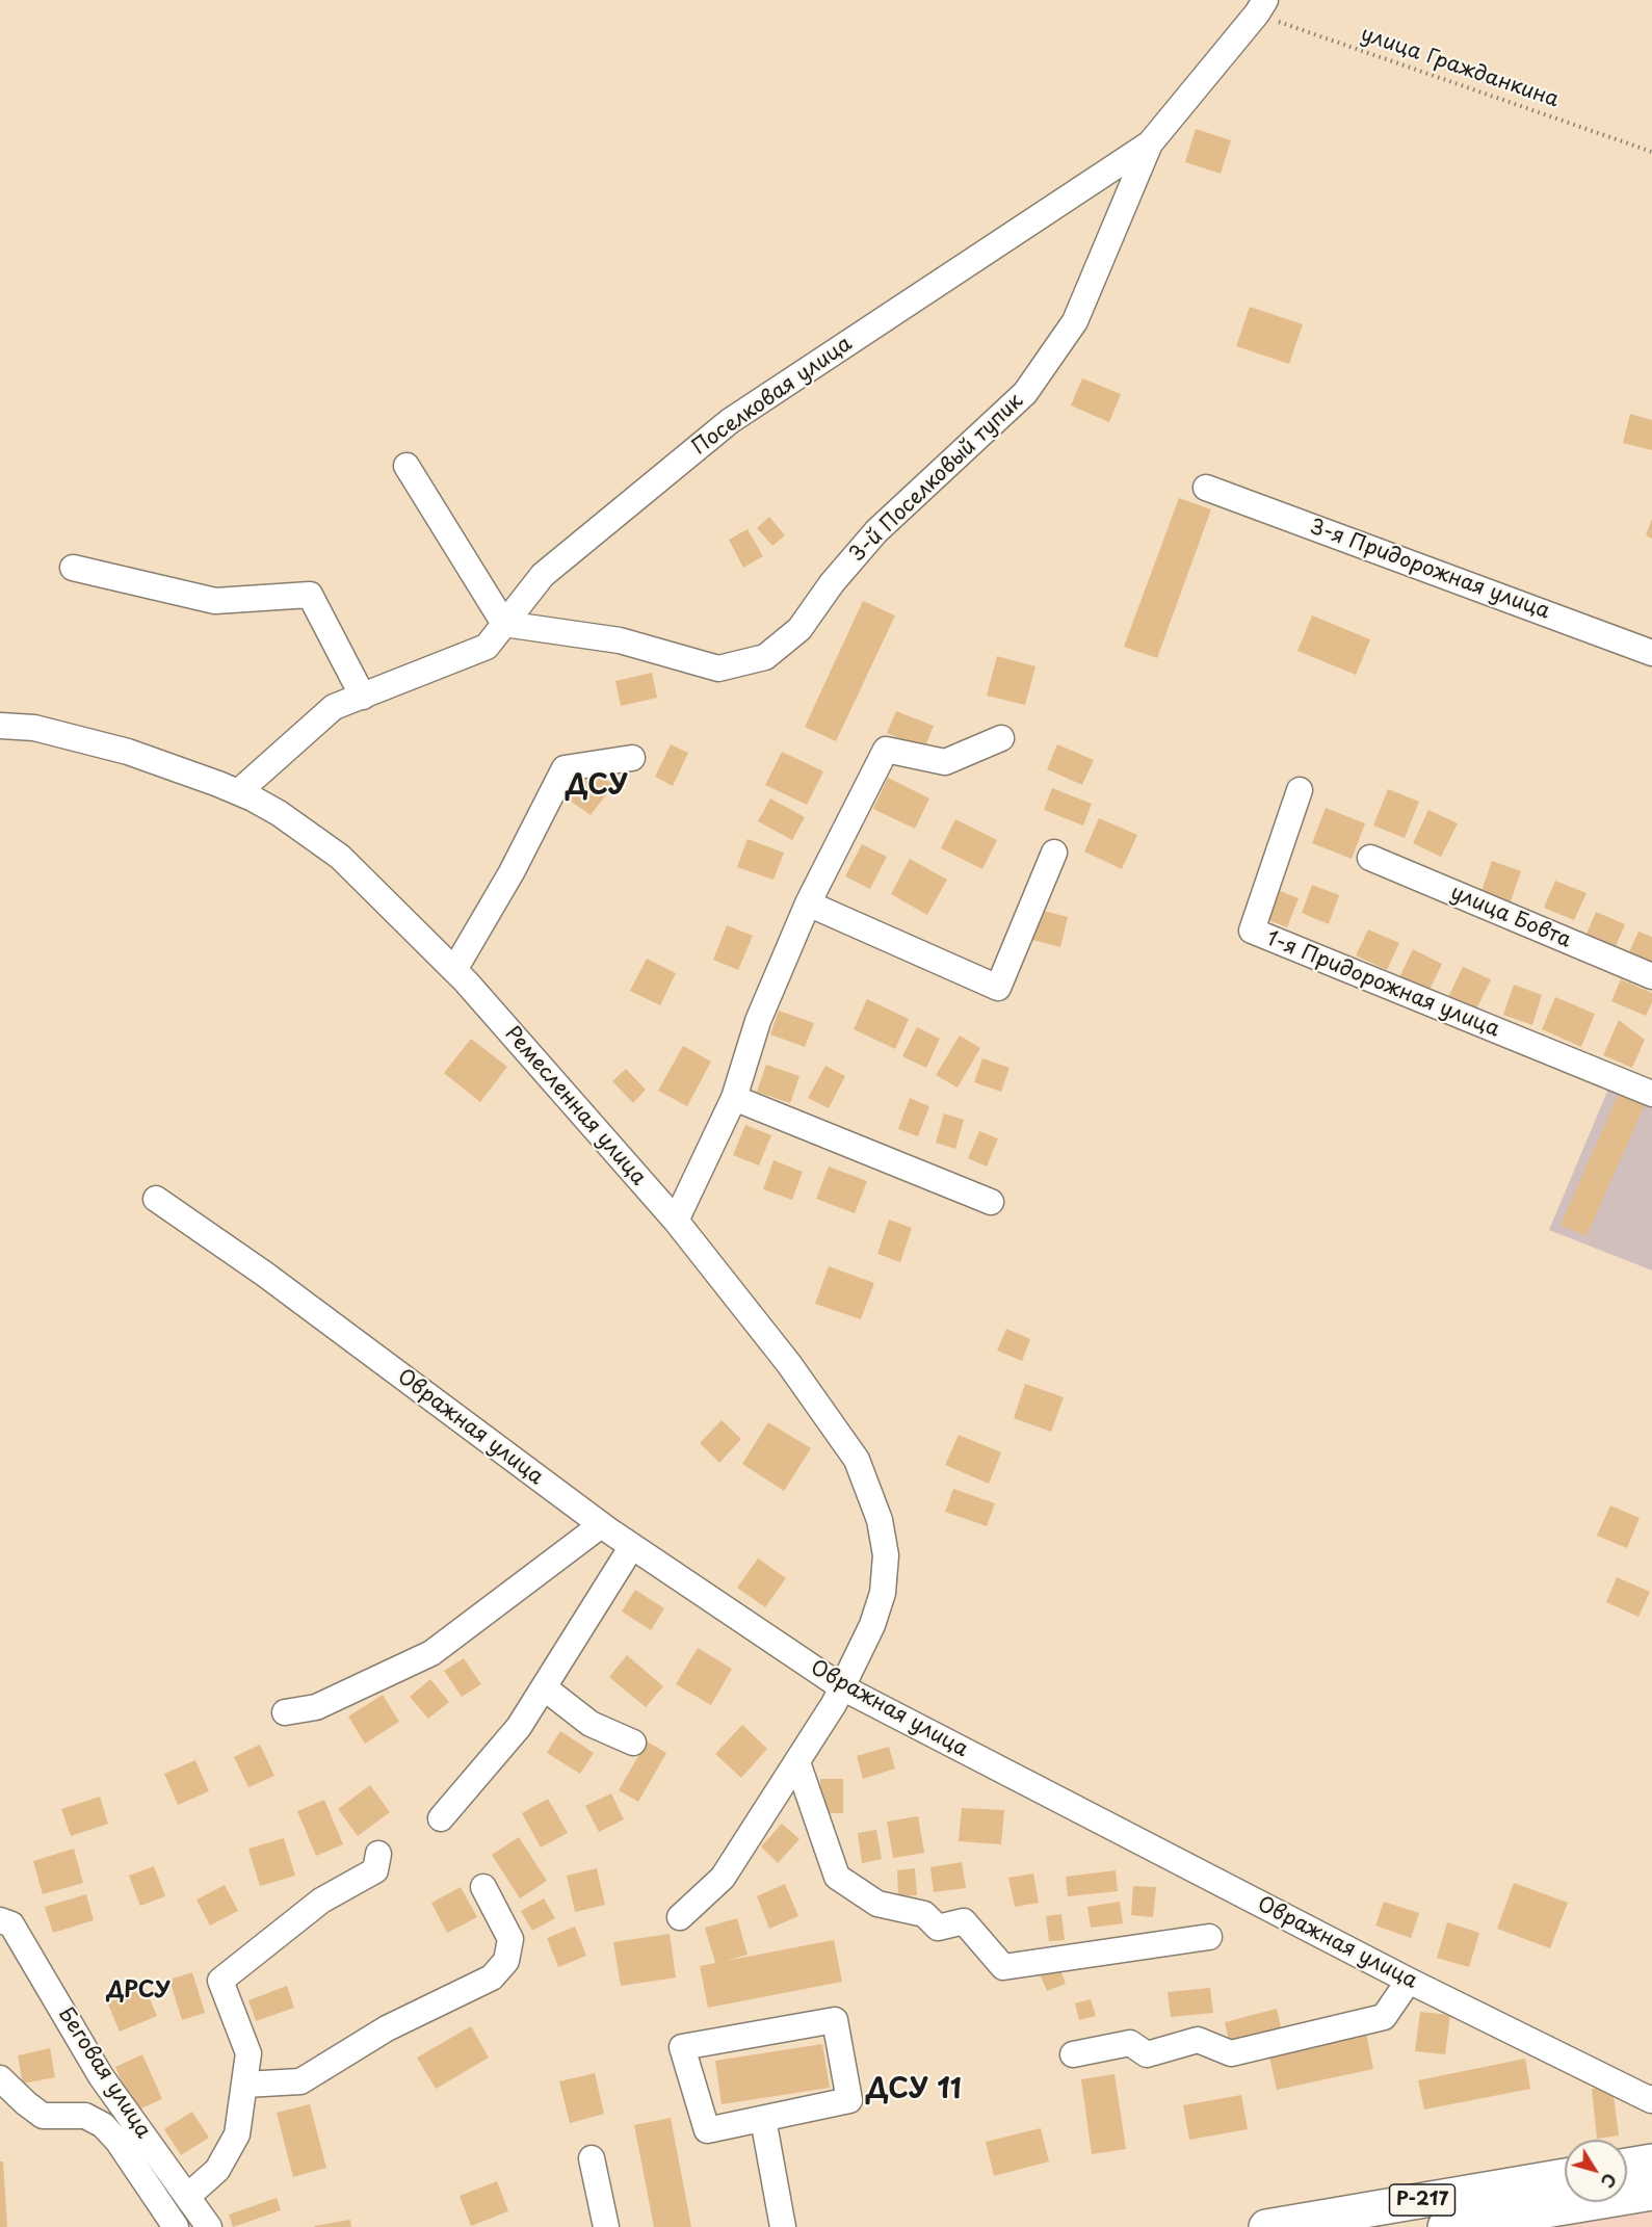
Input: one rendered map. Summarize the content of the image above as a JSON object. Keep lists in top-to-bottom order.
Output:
{
  "streets": {
    "highway": ["Р-217"],
    "street": [
      "Поселковая улица",
      "3-й Поселковый тупик",
      "3-я Придорожная улица",
      "улица Бовта",
      "1-я Придорожная улица",
      "Ремесленная улица",
      "Овражная улица",
      "Беговая улица"
    ],
    "path": ["улица Гражданкина"]
  },
  "crossings": [
    ["улица Гражданкина", "Поселковая улица"],
    ["Поселковая улица", "3-й Поселковый тупик"],
    ["Поселковая улица", "Ремесленная улица"],
    ["Ремесленная улица", "Овражная улица"]
  ],
  "districts": ["ДСУ", "ДРСУ", "ДСУ 11"],
  "north": "bottom right"
}
